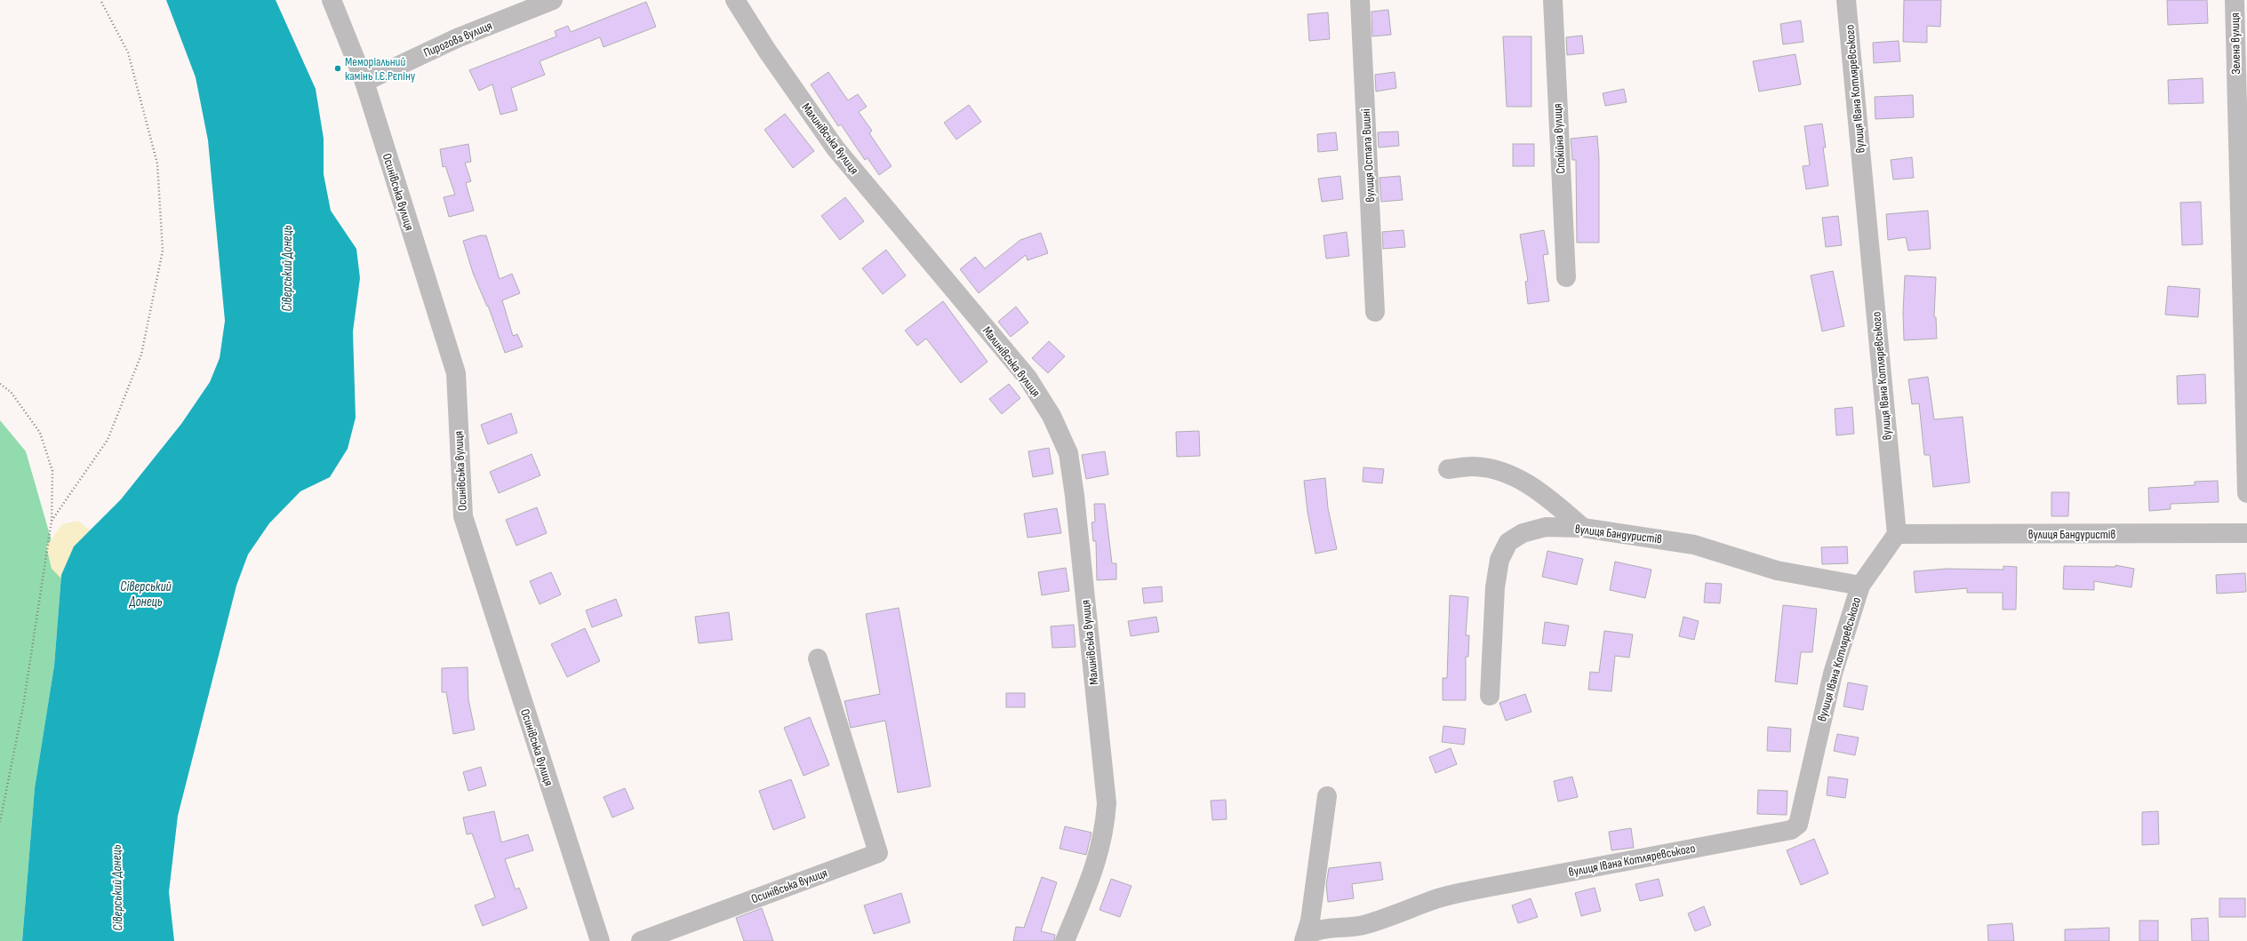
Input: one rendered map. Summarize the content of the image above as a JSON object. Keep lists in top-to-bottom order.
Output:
{
  "streets": {
    "street": [
      "Пирогова вулиця",
      "Зелена вулиця",
      "вулиця Івана Котляревського",
      "Малинівська вулиця",
      "Спокійна вулиця",
      "вулиця Остапа Вишні",
      "Осинівська вулиця",
      "вулиця Бандуристів"
    ]
  },
  "crossings": [
    ["Пирогова вулиця", "Осинівська вулиця"],
    ["вулиця Івана Котляревського", "вулиця Бандуристів"]
  ],
  "water": ["Сіверський Донець"],
  "places": ["Меморіальний камінь І.Є.Рєпіну"]
}
